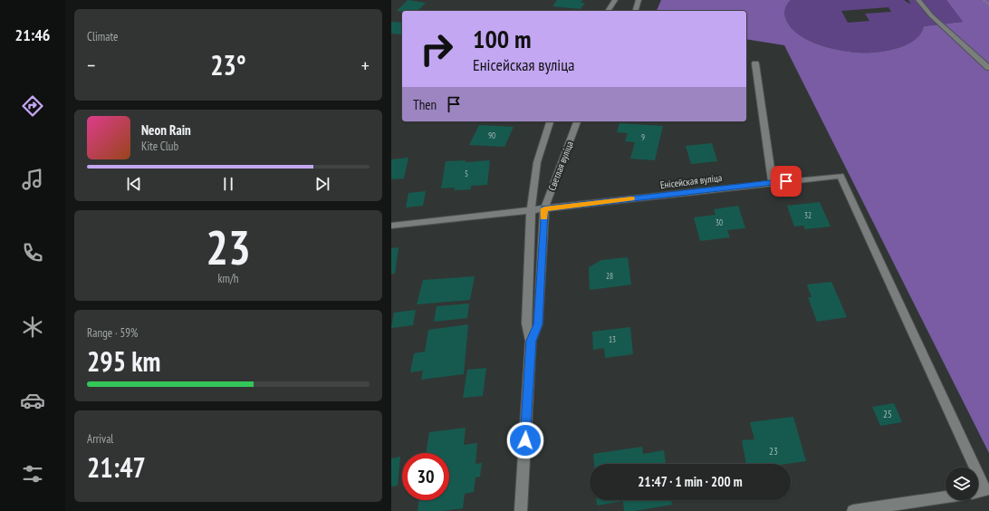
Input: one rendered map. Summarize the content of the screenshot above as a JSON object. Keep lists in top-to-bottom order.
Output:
{
  "streets": {
    "street": ["Светлая вуліца", "Енісейская вуліца"]
  },
  "crossings": [
    ["Светлая вуліца", "Енісейская вуліца"]
  ],
  "house_numbers": [
    "90",
    "9",
    "5",
    "32",
    "30",
    "28",
    "13",
    "25",
    "23"
  ],
  "page": {
    "tabs": "21:46",
    "tile": [
      "Climate",
      ["23", "km/h"],
      ["Range · 59%", "295 km"],
      ["Arrival", "21:47"]
    ],
    "turn": ["100 m", "Енісейская вуліца"],
    "heat": ["−", "23°", "+"],
    "then": "Then",
    "song": ["Neon Rain", "Kite Club"],
    "limit": "30",
    "trip": "21:47 · 1 min · 200 m"
  }
}
